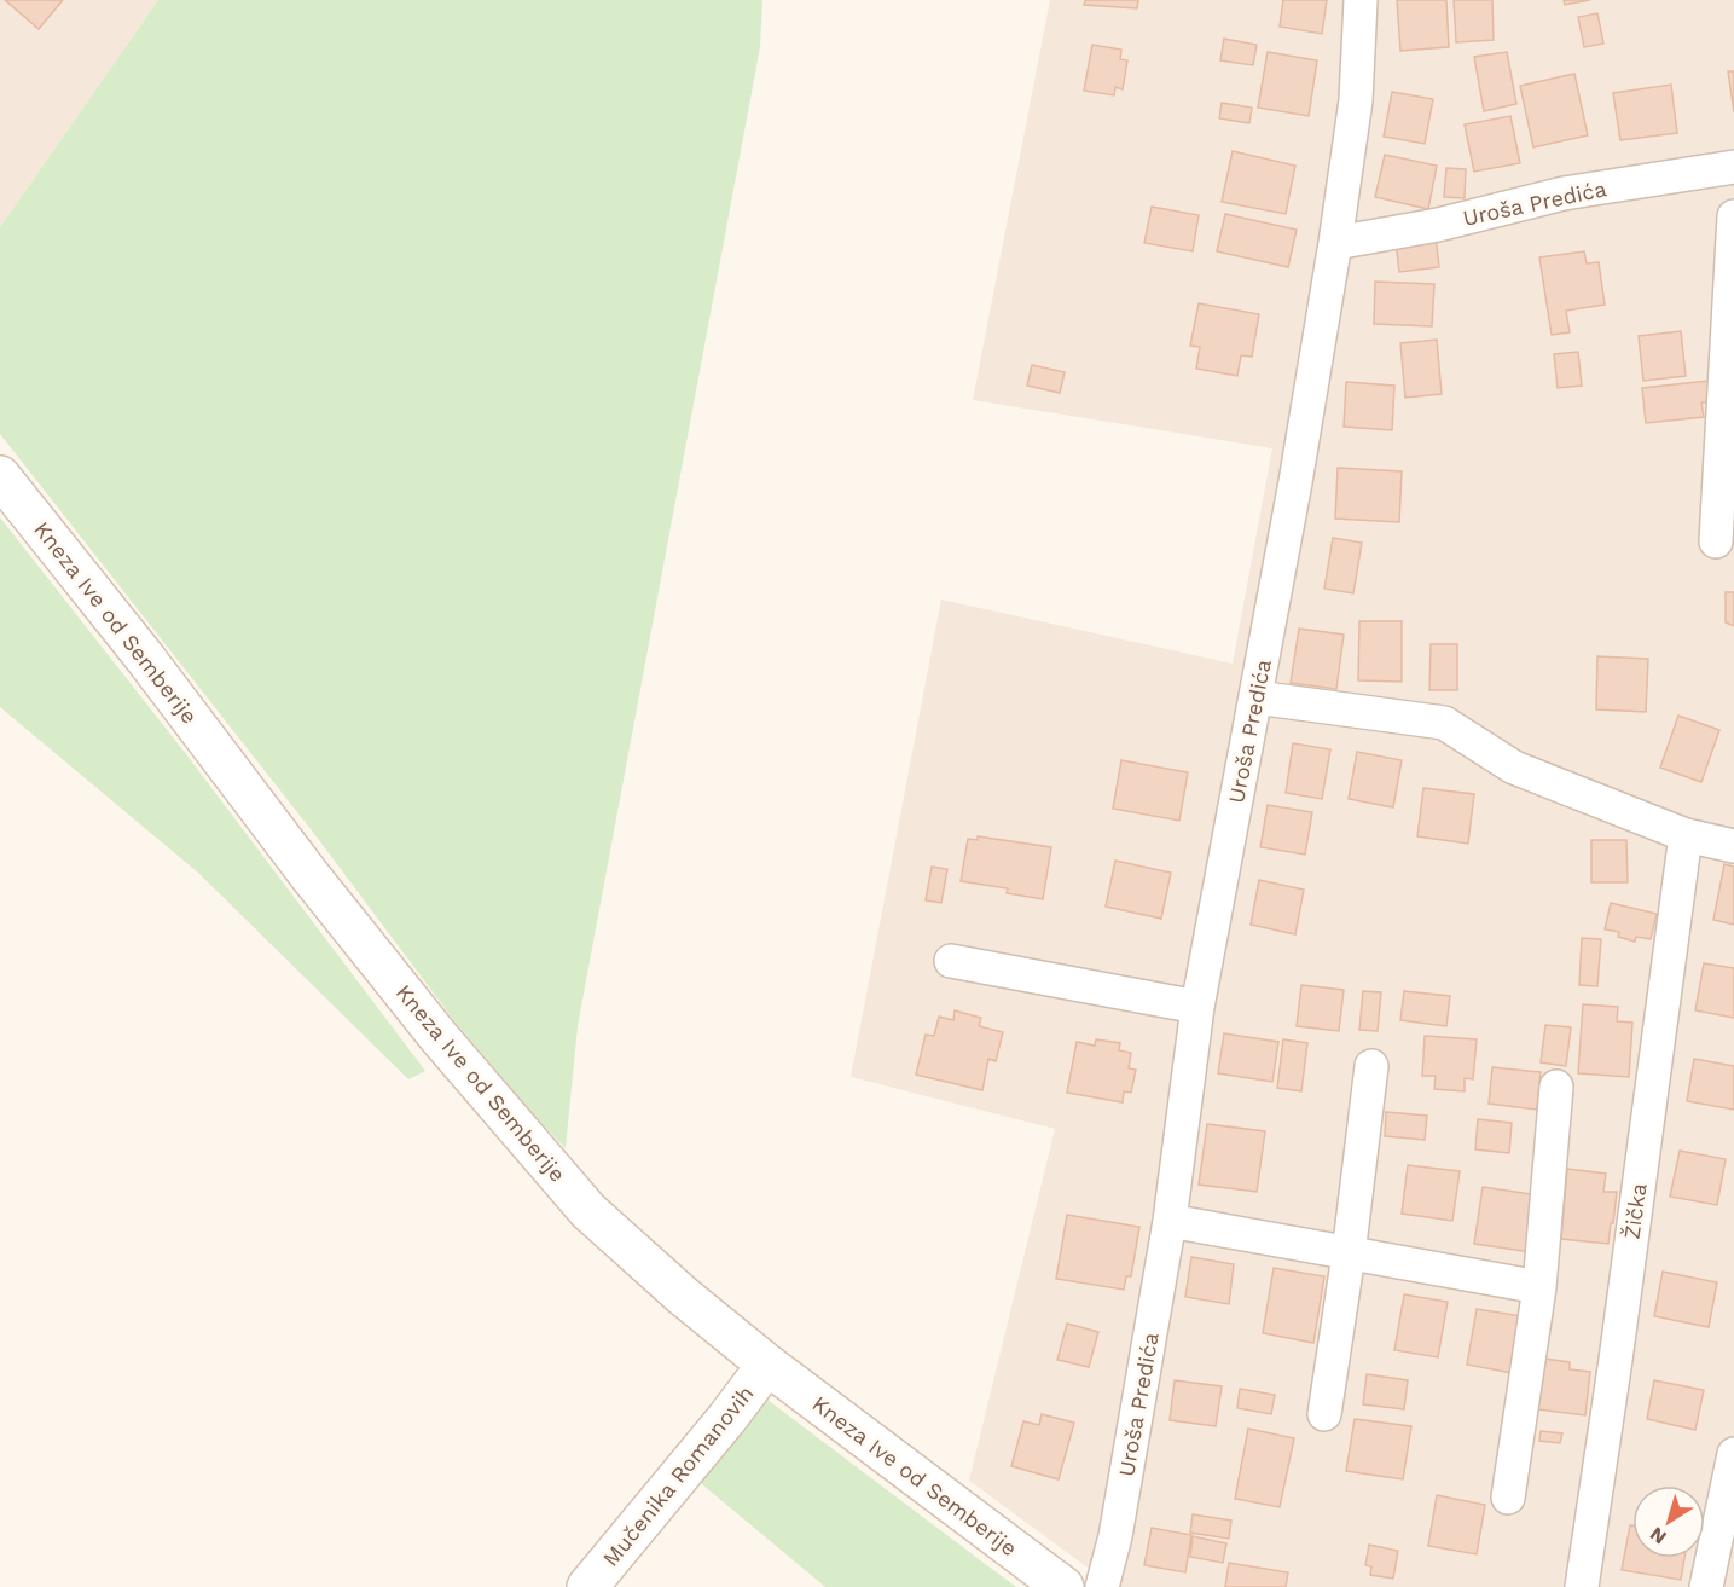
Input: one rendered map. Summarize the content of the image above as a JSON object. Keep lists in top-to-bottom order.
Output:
{
  "streets": {
    "street": [
      "Uroša Predića",
      "Kneza Ive od Semberije",
      "Žička",
      "Mučenika Romanovih"
    ]
  },
  "crossings": [
    ["Kneza Ive od Semberije", "Mučenika Romanovih"]
  ],
  "north": "bottom left"
}
